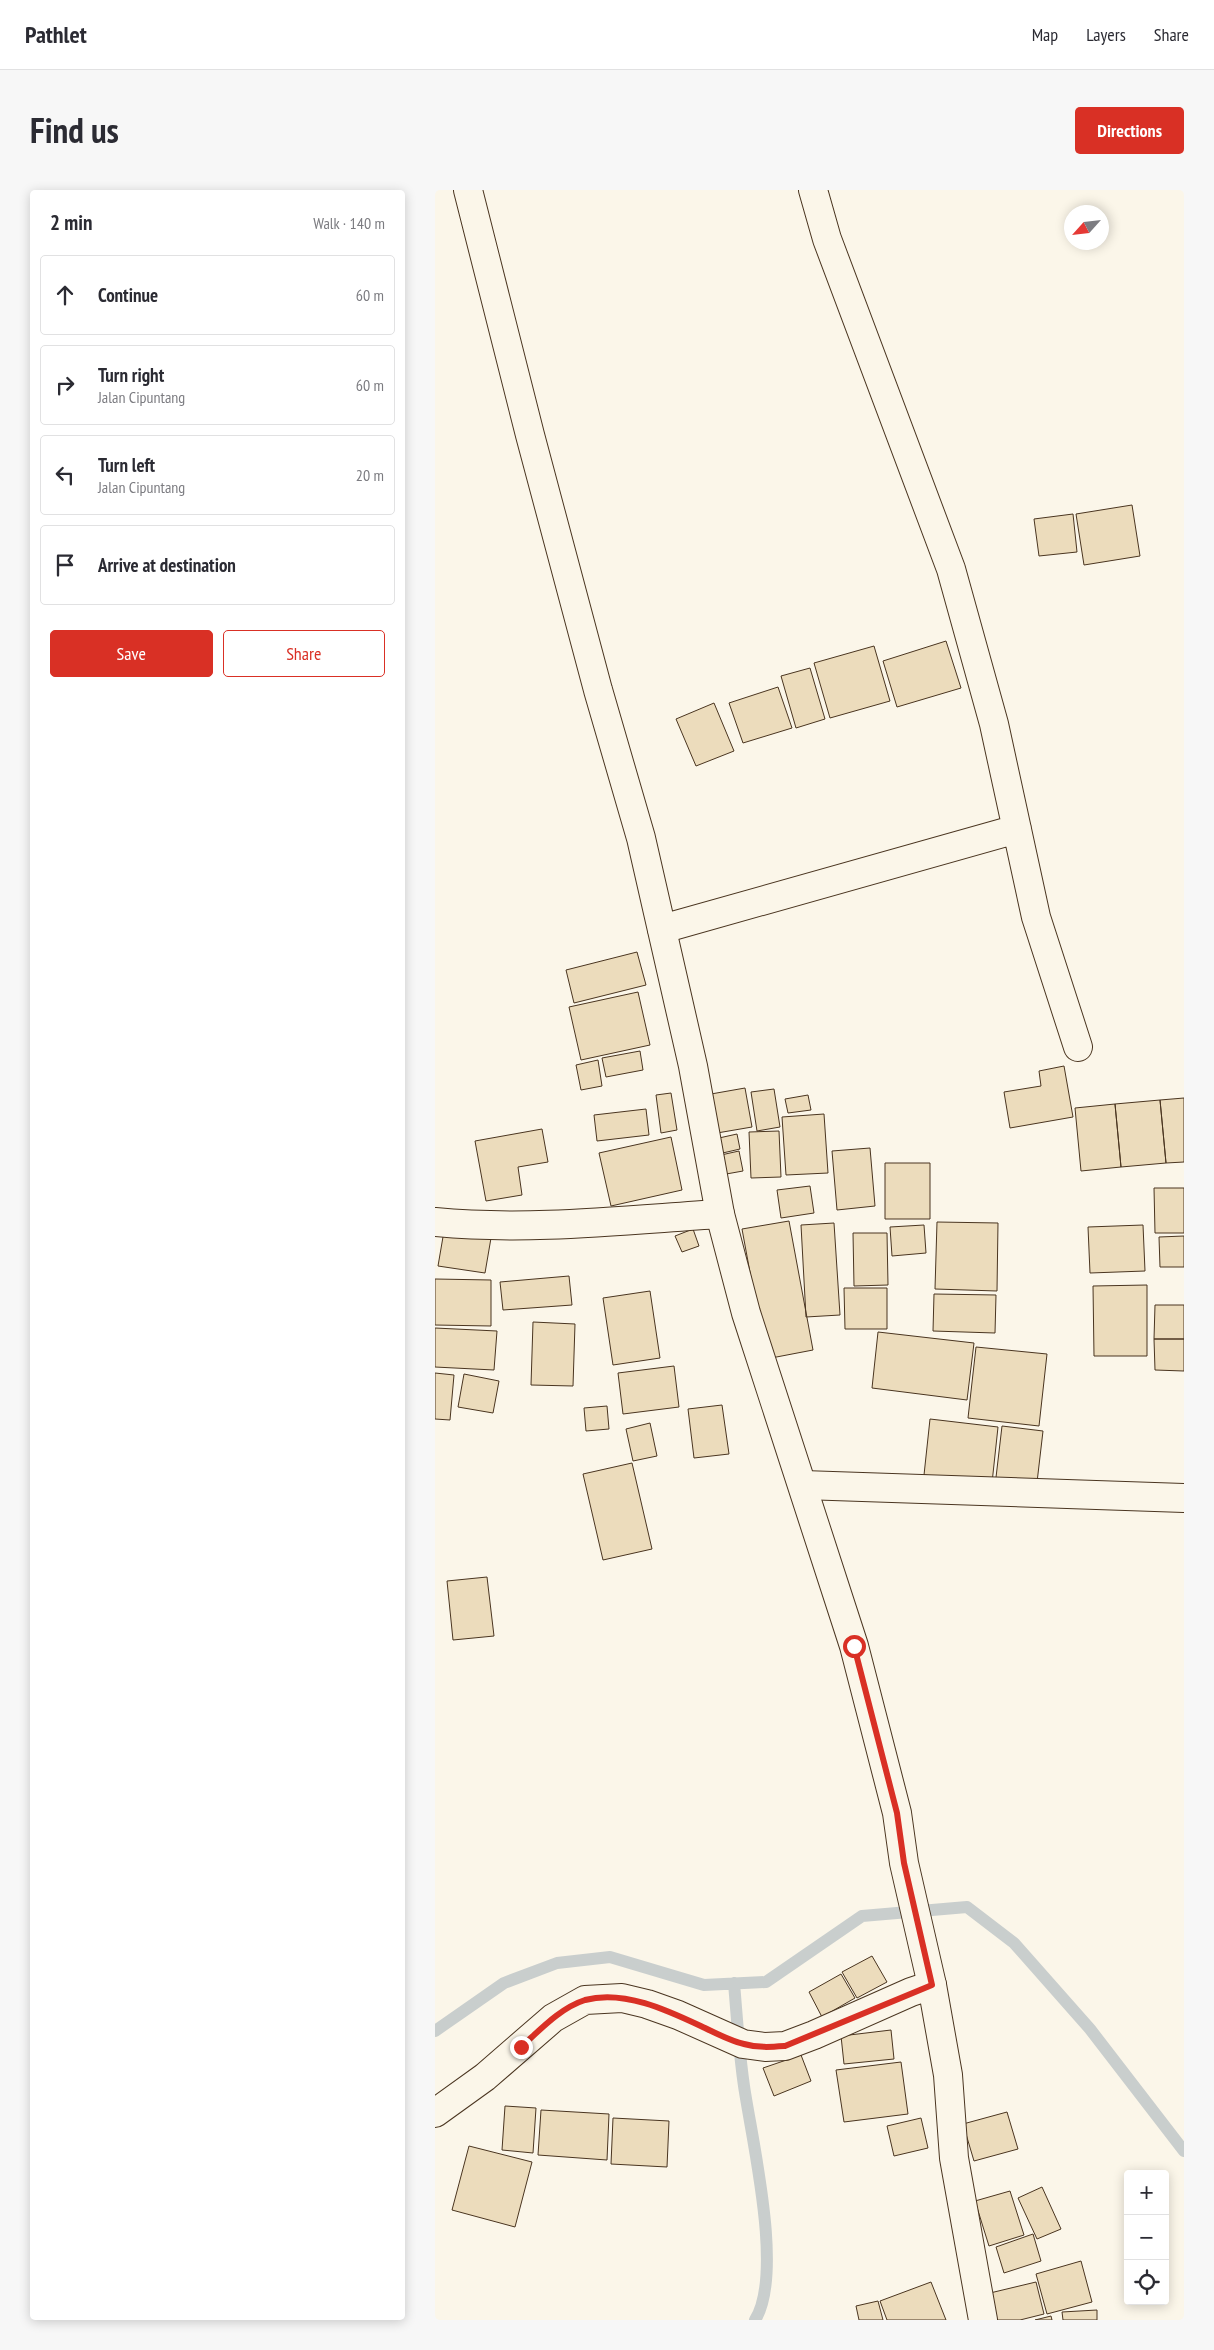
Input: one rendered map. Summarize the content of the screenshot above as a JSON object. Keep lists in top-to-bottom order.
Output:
{
  "north": "bottom left",
  "page": {
    "header": "Pathlet",
    "nav": ["Map", "Layers", "Share"],
    "title": "Find us",
    "buttons": [
      "Directions",
      ["Save", "Share"]
    ],
    "heading": ["2 min", "Walk · 140 m"],
    "list": [
      ["Continue", "60 m"],
      ["Turn right", "Jalan Cipuntang", "60 m"],
      ["Turn left", "Jalan Cipuntang", "20 m"],
      "Arrive at destination"
    ],
    "map_buttons": ["+", "−"]
  }
}
